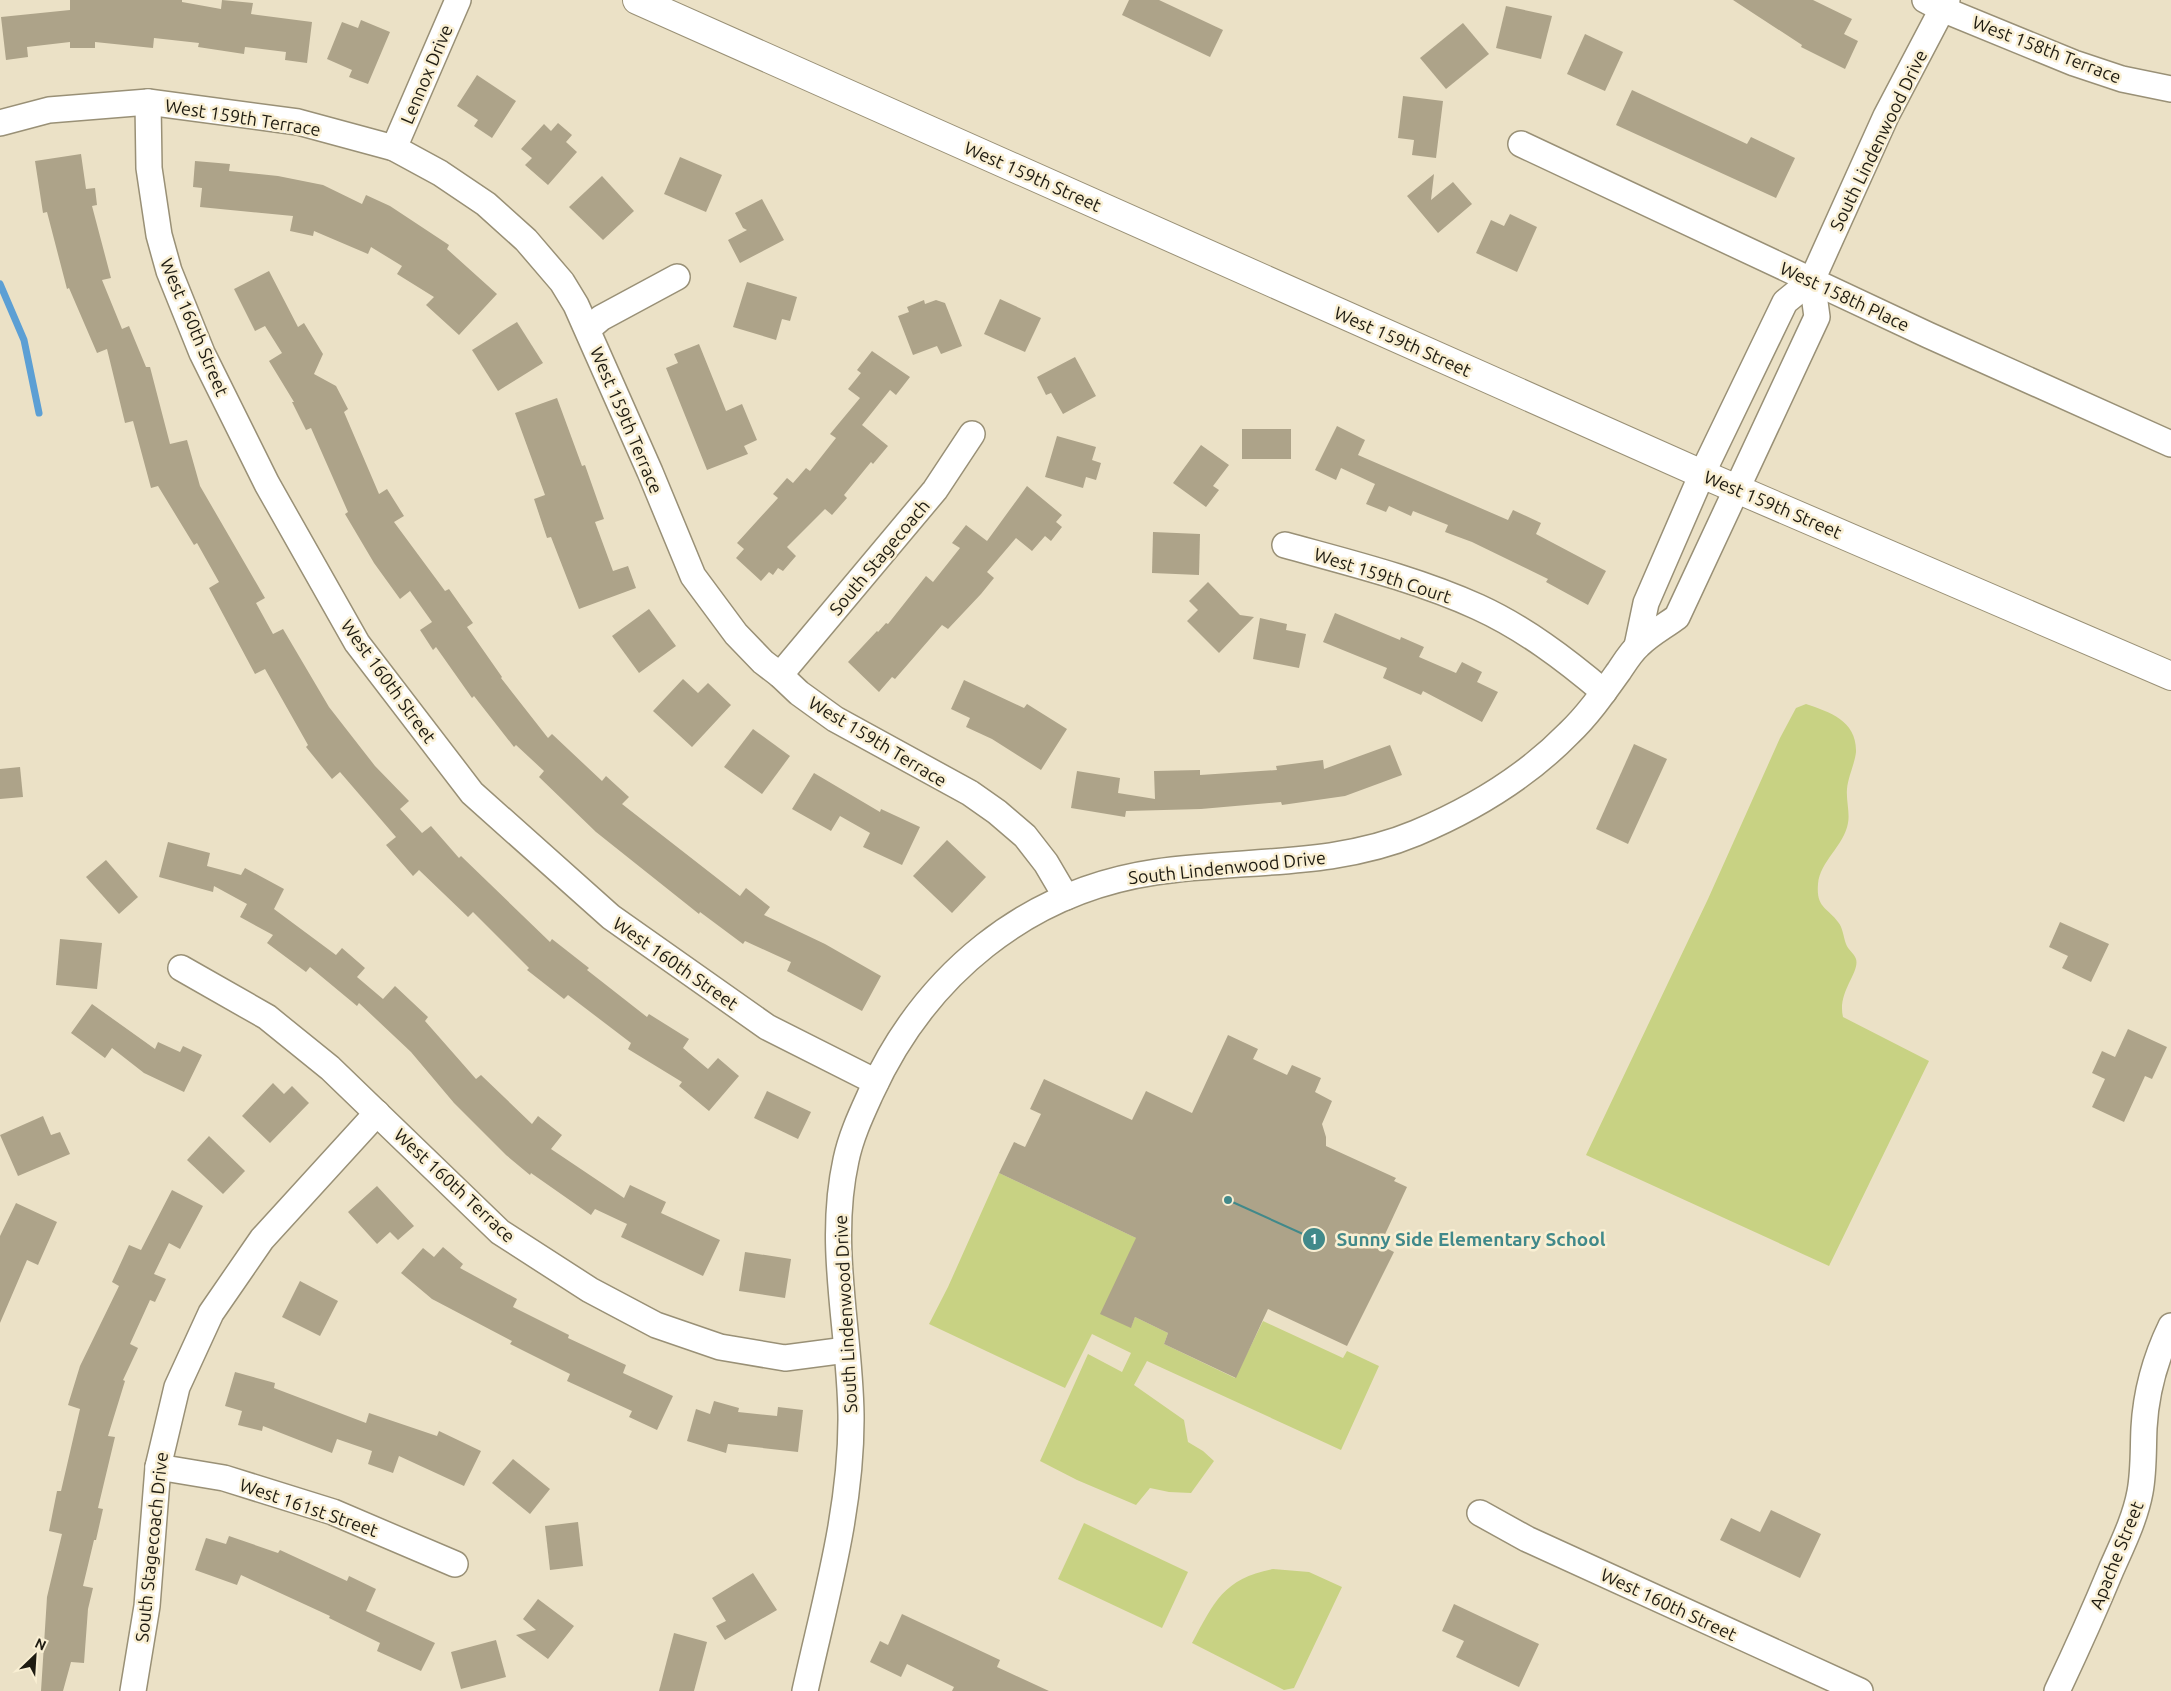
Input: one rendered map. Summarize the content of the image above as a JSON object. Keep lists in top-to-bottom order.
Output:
{
  "streets": {
    "main road": ["West 159th Street"],
    "street": [
      "West 158th Terrace",
      "Lennox Drive",
      "West 159th Terrace",
      "South Lindenwood Drive",
      "West 158th Place",
      "West 160th Street",
      "South Stagecoach",
      "West 159th Court",
      "West 160th Terrace",
      "West 161st Street",
      "South Stagecoach Drive",
      "Apache Street"
    ]
  },
  "crossings": [
    ["West 158th Terrace", "South Lindenwood Drive"],
    ["Lennox Drive", "West 159th Terrace"],
    ["West 159th Terrace", "South Lindenwood Drive"],
    ["West 159th Terrace", "West 160th Street"],
    ["West 159th Terrace", "South Stagecoach"],
    ["South Lindenwood Drive", "West 159th Street"],
    ["South Lindenwood Drive", "West 158th Place"],
    ["South Lindenwood Drive", "West 160th Street"],
    ["South Lindenwood Drive", "West 159th Court"],
    ["South Lindenwood Drive", "West 160th Terrace"],
    ["West 160th Terrace", "South Stagecoach Drive"],
    ["West 161st Street", "South Stagecoach Drive"]
  ],
  "places": ["Sunny Side Elementary School"],
  "north": "top right"
}
